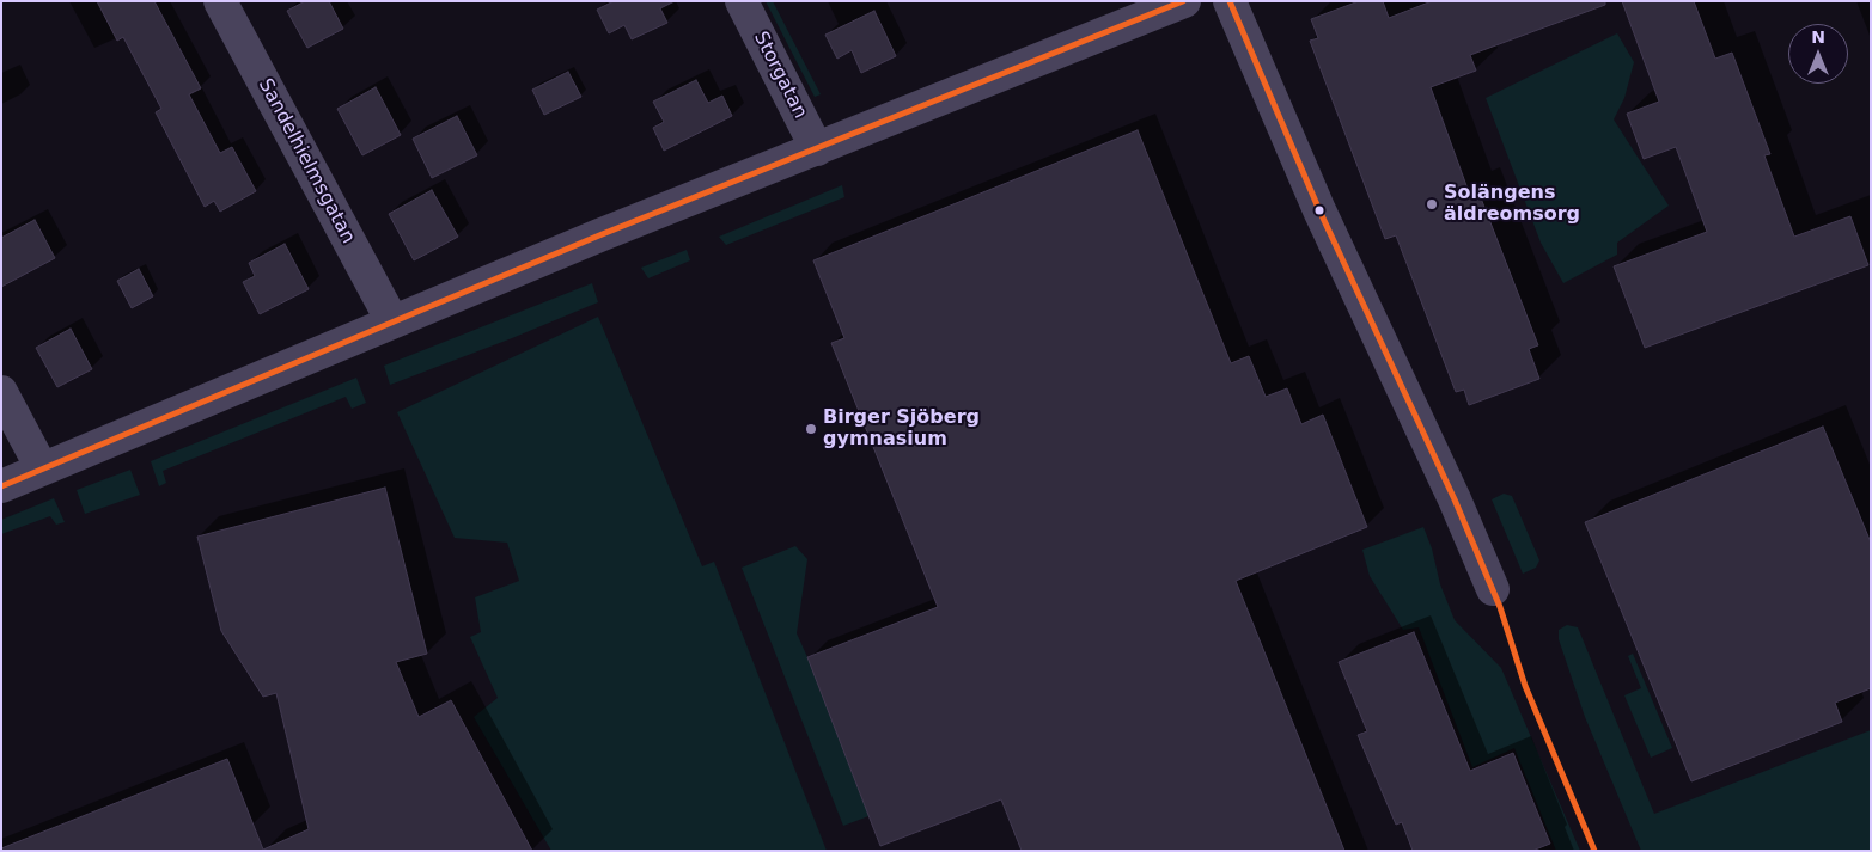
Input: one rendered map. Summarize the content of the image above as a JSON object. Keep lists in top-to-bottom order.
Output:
{
  "streets": {
    "street": ["Storgatan", "Sandelhielmsgatan"]
  },
  "places": ["Solängens äldreomsorg", "Birger Sjöberg gymnasium"],
  "north": "top"
}
